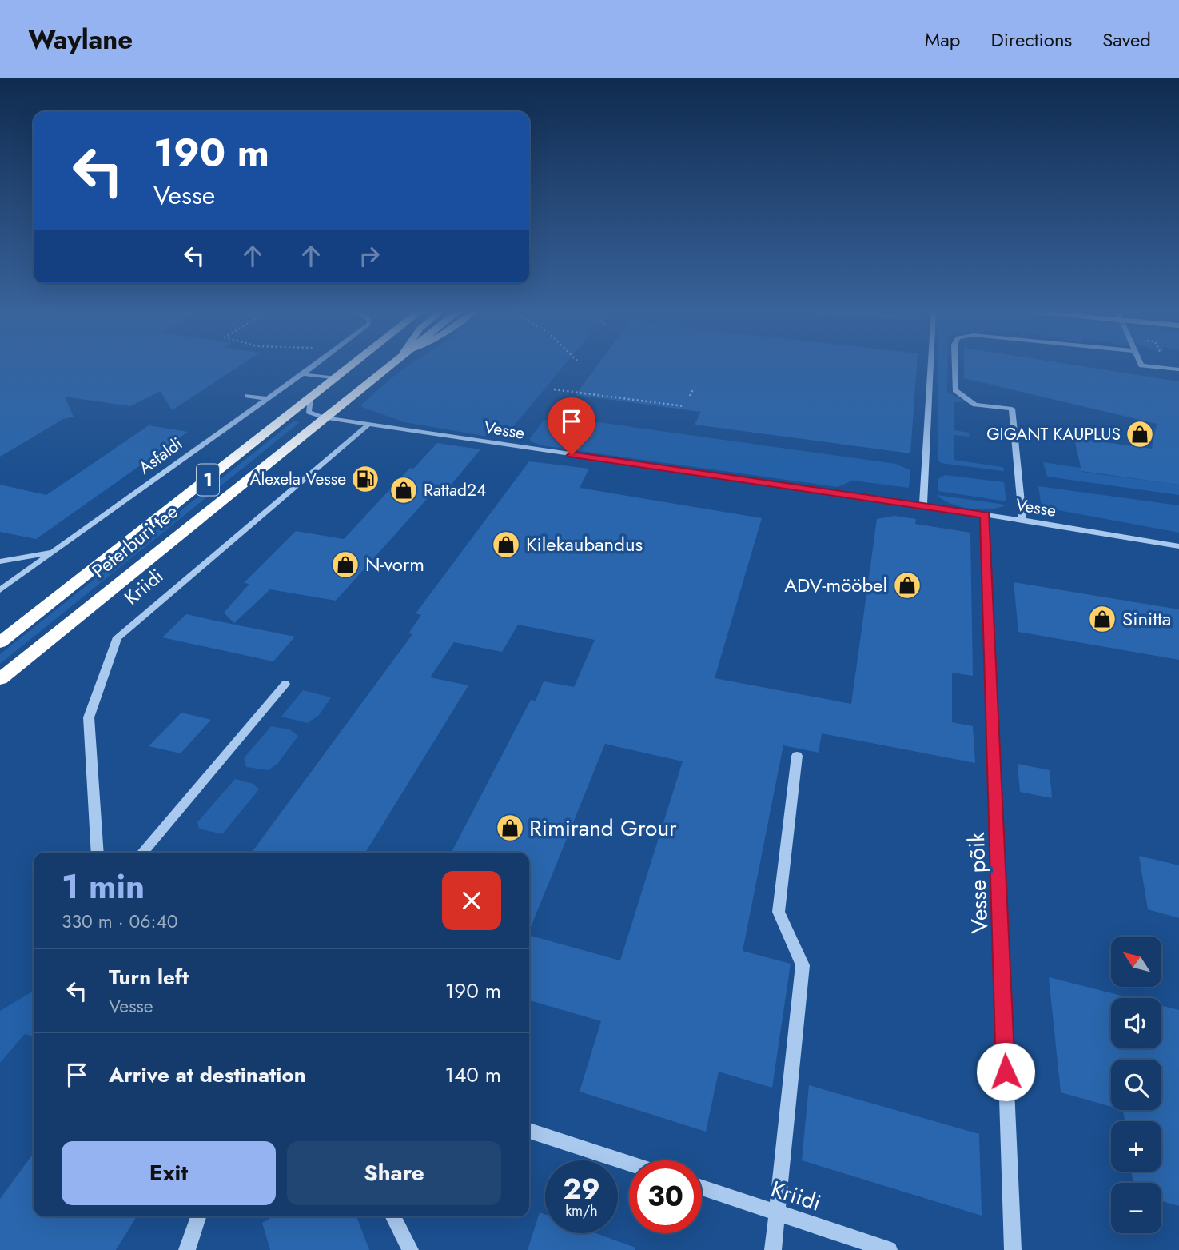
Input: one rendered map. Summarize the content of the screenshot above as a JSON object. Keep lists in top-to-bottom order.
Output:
{
  "streets": {
    "highway": ["1", "Peterburi tee"],
    "street": [
      "Vesse",
      "Asfaldi",
      "Kriidi",
      "Vesse põik"
    ]
  },
  "crossings": [
    ["Vesse", "Peterburi tee"],
    ["Vesse", "Kriidi"],
    ["Vesse", "Vesse põik"]
  ],
  "places": {
    "shop": [
      "GIGANT KAUPLUS",
      "Rattad24",
      "Kilekaubandus",
      "N-vorm",
      "ADV-mööbel",
      "Sinitta",
      "Rimirand Grour"
    ],
    "fuel station": ["Alexela Vesse"]
  },
  "north": "top left",
  "page": {
    "header": "Waylane",
    "nav": ["Map", "Directions", "Saved"],
    "turn": ["190 m", "Vesse"],
    "heading": ["1 min", "330 m · 06:40"],
    "map_buttons": ["+", "−"],
    "list": [
      {
        "name": "Turn left",
        "note": "Vesse",
        "value": "190 m"
      },
      {
        "name": "Arrive at destination",
        "value": "140 m"
      }
    ],
    "buttons": ["Exit", "Share"],
    "speed": "29 km/h",
    "limit": "30"
  }
}
